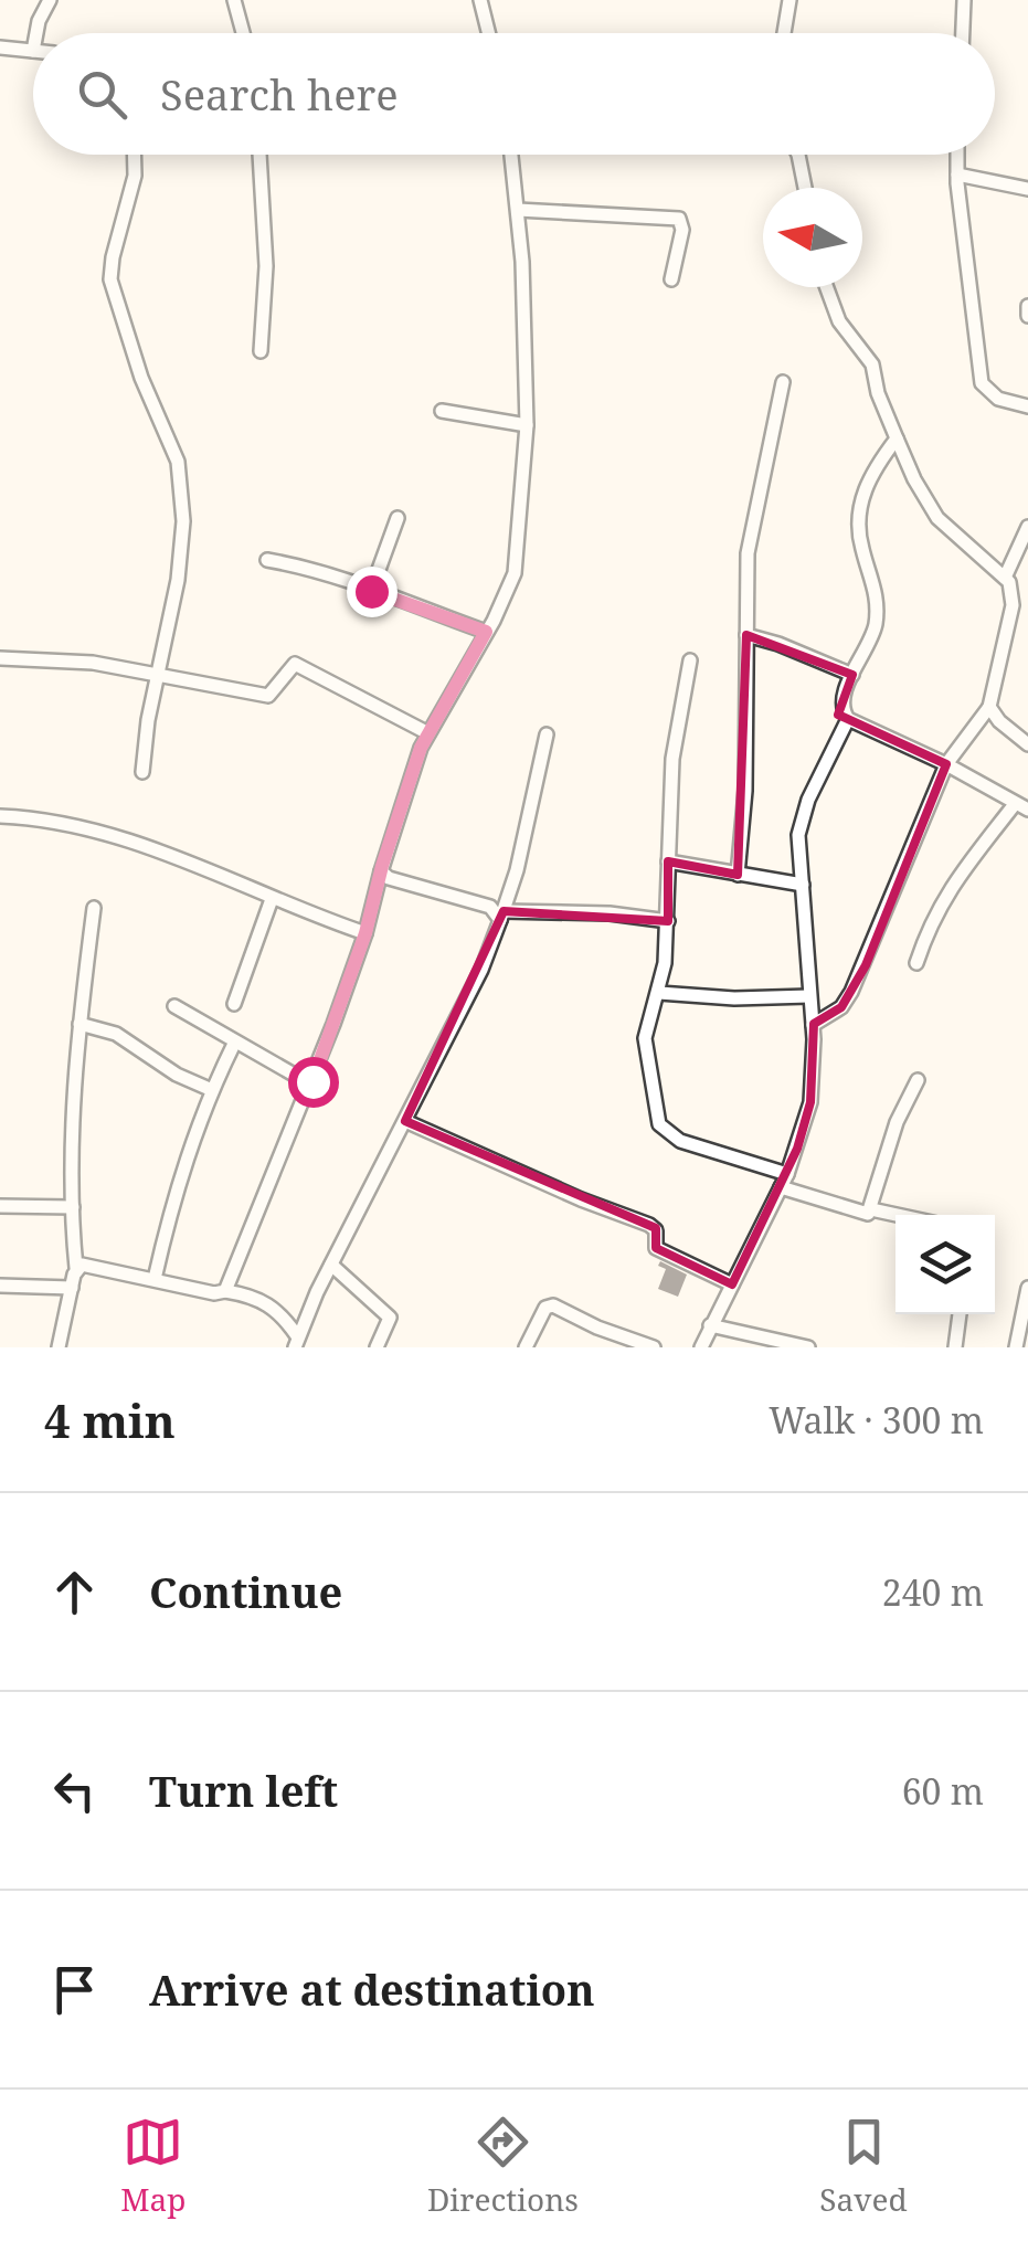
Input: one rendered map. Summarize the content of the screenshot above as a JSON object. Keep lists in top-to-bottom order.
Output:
{
  "north": "left",
  "page": {
    "search": "Search here",
    "heading": ["4 min", "Walk · 300 m"],
    "list": [
      ["Continue", "240 m"],
      ["Turn left", "60 m"],
      "Arrive at destination"
    ],
    "nav": ["Map", "Directions", "Saved"]
  }
}
